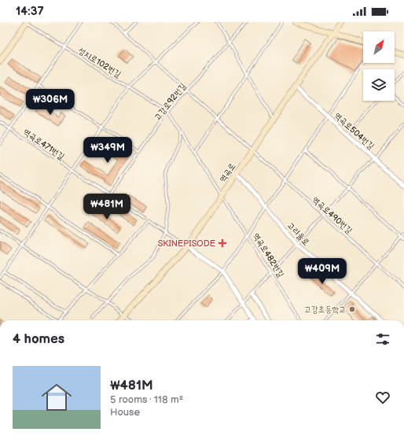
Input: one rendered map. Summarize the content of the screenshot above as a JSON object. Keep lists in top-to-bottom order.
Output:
{
  "streets": {
    "street": ["역곡로504번길", "역곡로", "고리울로"],
    "lane": [
      "성지로102번길",
      "고강로92번길",
      "역곡로471번길",
      "역곡로490번길",
      "역곡로482번길"
    ]
  },
  "crossings": [
    ["성지로102번길", "고강로92번길"],
    ["성지로102번길", "역곡로482번길"],
    ["고강로92번길", "역곡로471번길"],
    ["고강로92번길", "역곡로490번길"],
    ["고강로92번길", "역곡로482번길"],
    ["역곡로504번길", "역곡로"],
    ["역곡로", "역곡로490번길"],
    ["역곡로", "고리울로"],
    ["역곡로", "역곡로482번길"]
  ],
  "places": {
    "health": ["SKINEPISODE"],
    "other": ["고강초등학교"]
  },
  "north": "top right",
  "page": {
    "status": "14:37",
    "price": [
      "₩306M",
      "₩349M",
      "₩481M",
      "₩409M"
    ],
    "heading": "4 homes",
    "list": [
      {
        "name": "₩481M",
        "note": "5 rooms · 118 m² · House"
      }
    ]
  }
}
